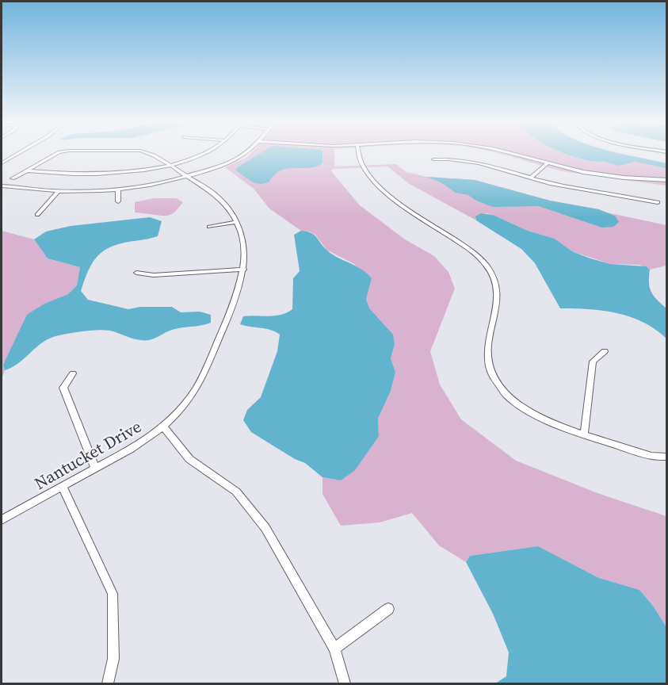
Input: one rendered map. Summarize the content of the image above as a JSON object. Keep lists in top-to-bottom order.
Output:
{
  "streets": {
    "street": ["Nantucket Drive"]
  }
}
